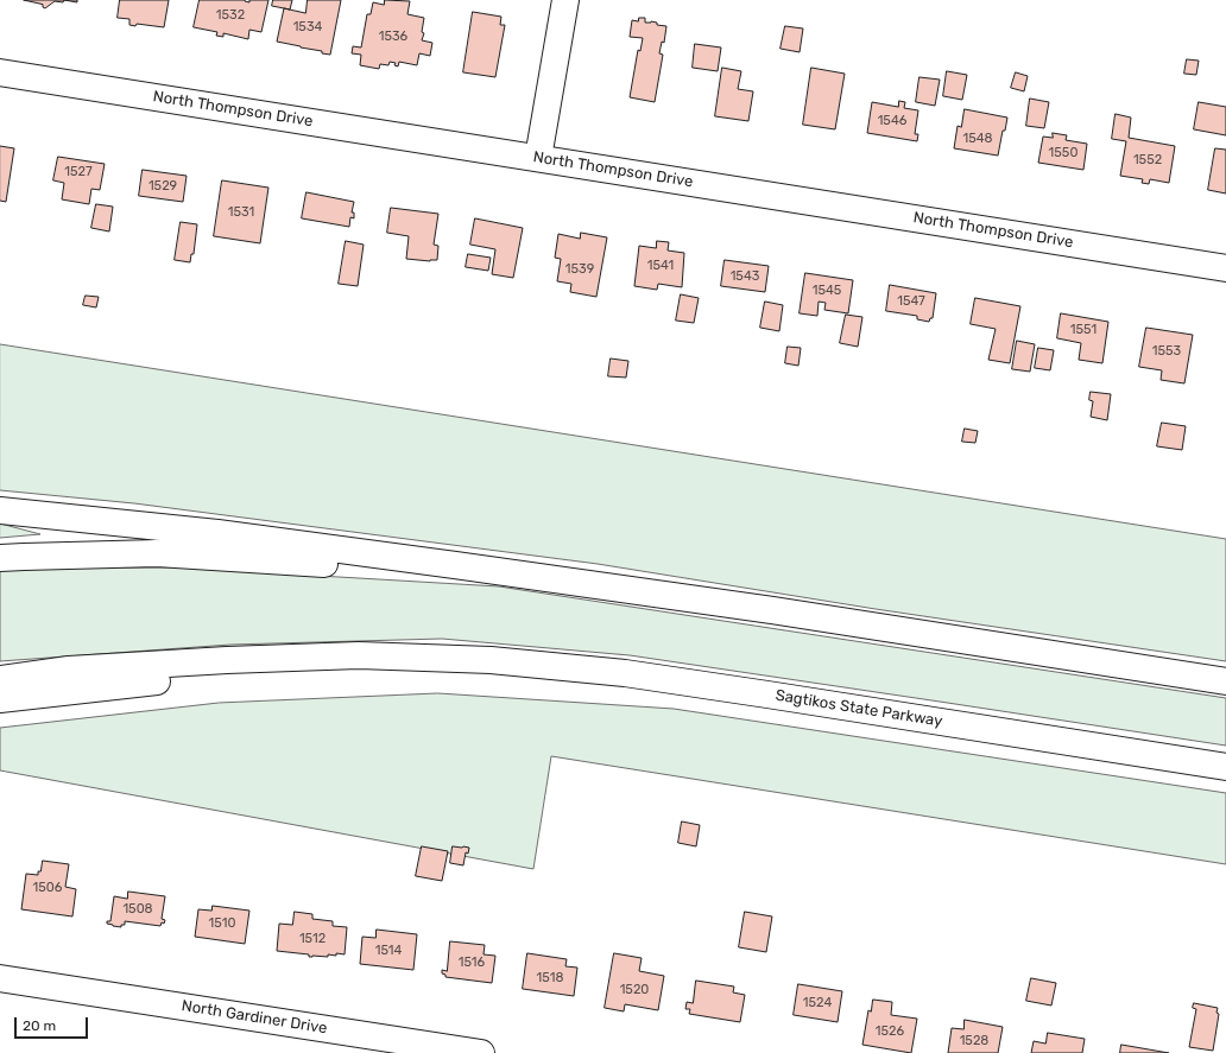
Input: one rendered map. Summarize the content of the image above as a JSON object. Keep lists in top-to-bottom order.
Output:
{
  "streets": {
    "main road": ["North Thompson Drive", "Sagtikos State Parkway", "North Gardiner Drive"]
  },
  "house_numbers": [
    "1532",
    "1534",
    "1536",
    "1546",
    "1548",
    "1550",
    "1552",
    "1527",
    "1529",
    "1531",
    "1541",
    "1539",
    "1543",
    "1545",
    "1547",
    "1551",
    "1553",
    "1506",
    "1508",
    "1510",
    "1512",
    "1514",
    "1516",
    "1518",
    "1520",
    "1524",
    "1526",
    "1528"
  ],
  "scale_bar": "20 m"
}
